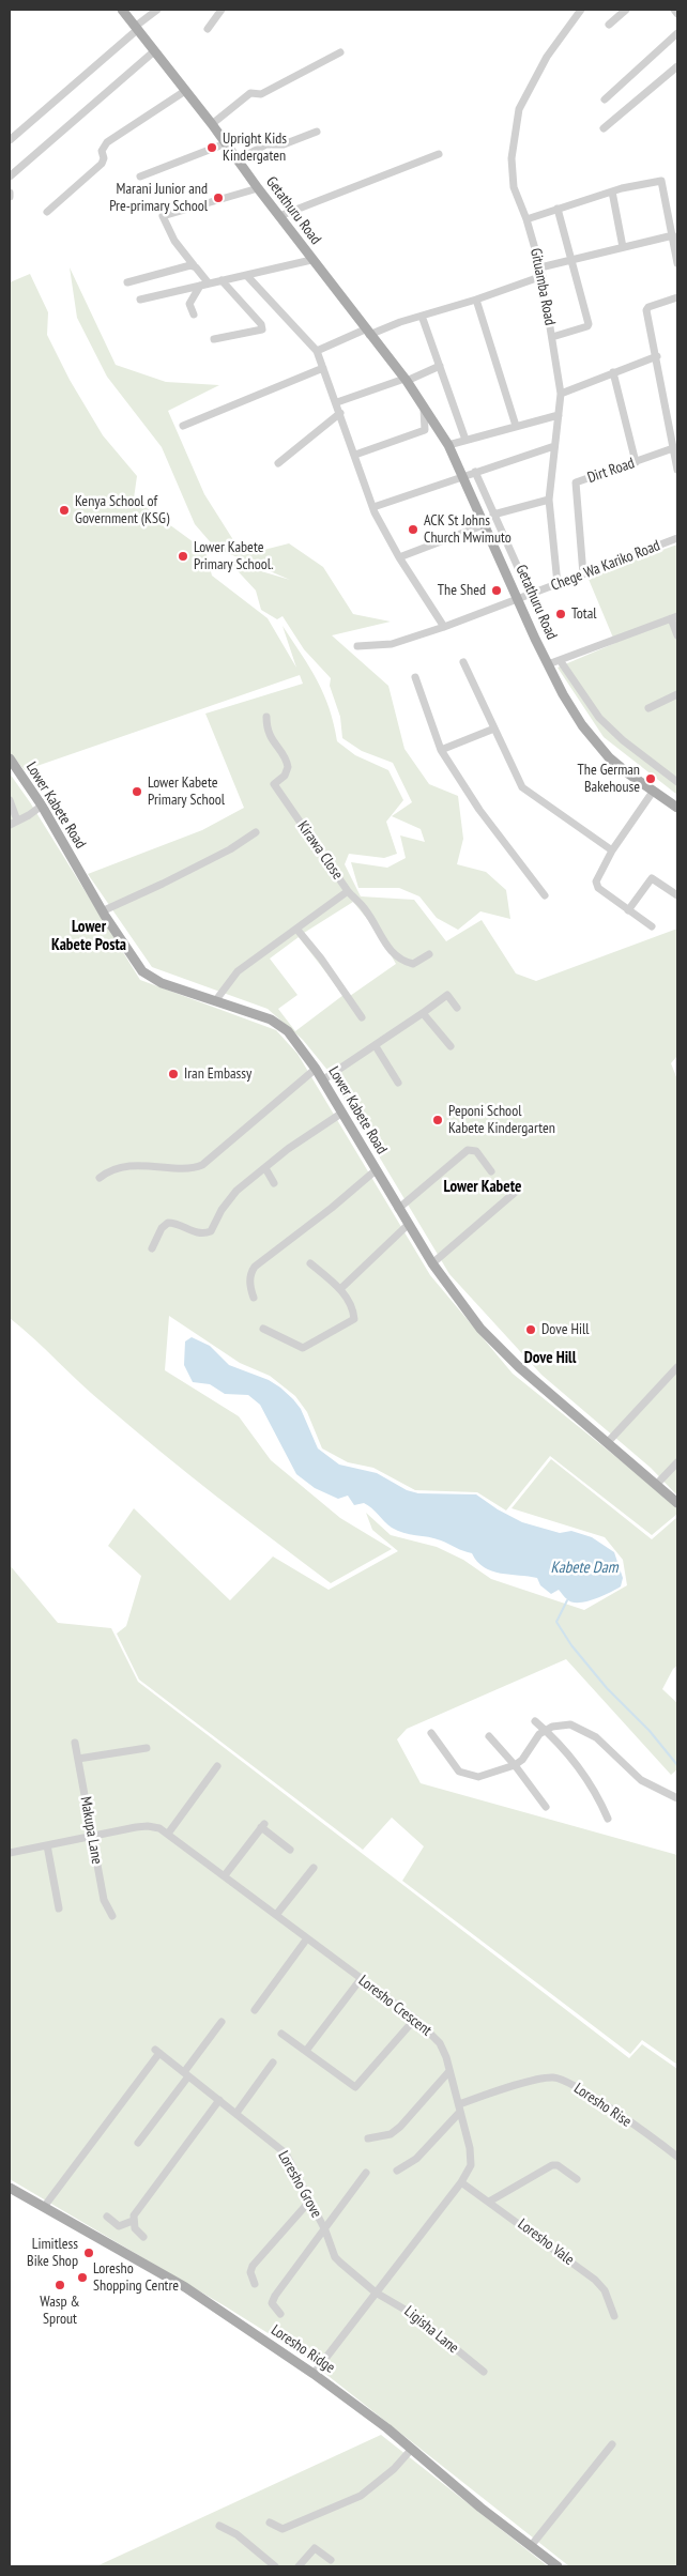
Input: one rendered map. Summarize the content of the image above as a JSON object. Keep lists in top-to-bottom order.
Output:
{
  "streets": {
    "main road": ["Getathuru Road", "Lower Kabete Road", "Loresho Ridge"],
    "street": [
      "Gituamba Road",
      "Dirt Road",
      "Chege Wa Kariko Road",
      "Kirawa Close",
      "Makupa Lane",
      "Loresho Crescent",
      "Loresho Rise",
      "Loresho Grove",
      "Loresho Vale",
      "Ligisha Lane"
    ]
  },
  "crossings": [
    ["Getathuru Road", "Chege Wa Kariko Road"],
    ["Gituamba Road", "Chege Wa Kariko Road"],
    ["Dirt Road", "Chege Wa Kariko Road"],
    ["Lower Kabete Road", "Kirawa Close"],
    ["Makupa Lane", "Loresho Crescent"],
    ["Loresho Crescent", "Loresho Rise"],
    ["Loresho Crescent", "Loresho Grove"],
    ["Loresho Crescent", "Loresho Vale"],
    ["Loresho Crescent", "Ligisha Lane"],
    ["Loresho Crescent", "Loresho Ridge"],
    ["Loresho Grove", "Ligisha Lane"],
    ["Loresho Grove", "Loresho Ridge"]
  ],
  "districts": ["Lower Kabete Posta", "Lower Kabete", "Dove Hill"],
  "water": ["Kabete Dam"],
  "places": [
    "Upright Kids Kindergaten",
    "Marani Junior and Pre-primary School",
    "Kenya School of Government (KSG)",
    "ACK St Johns Church Mwimuto",
    "Lower Kabete Primary School.",
    "The Shed",
    "Total",
    "The German Bakehouse",
    "Lower Kabete Primary School",
    "Iran Embassy",
    "Peponi School Kabete Kindergarten",
    "Dove Hill",
    "Limitless Bike Shop",
    "Loresho Shopping Centre",
    "Wasp & Sprout"
  ]
}
